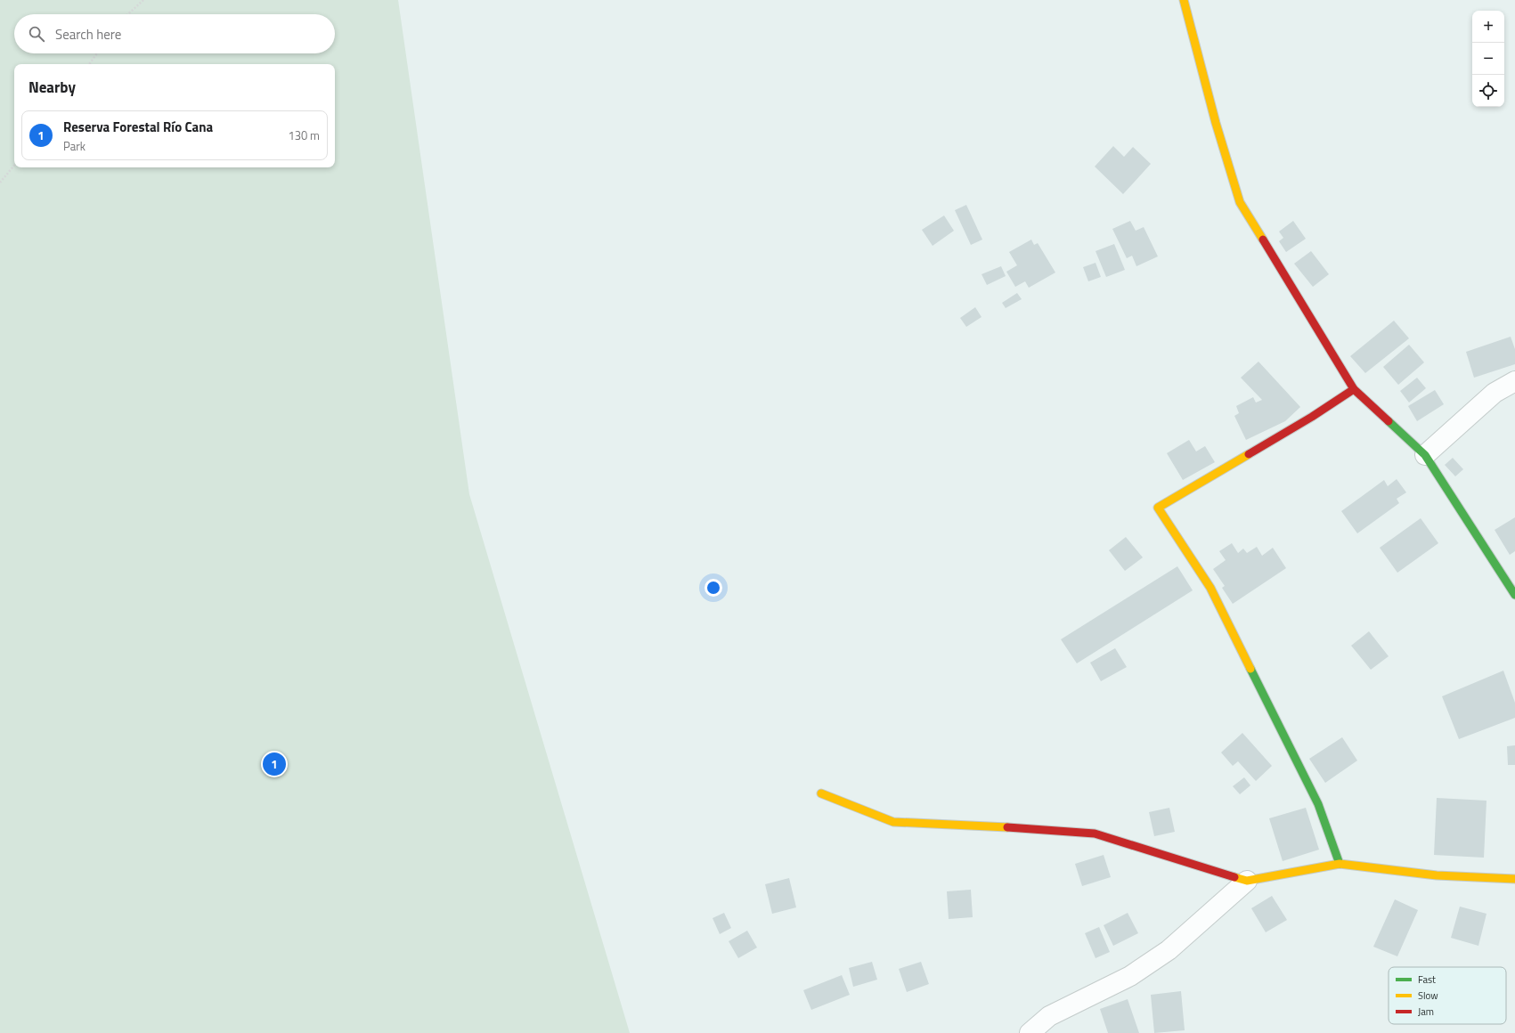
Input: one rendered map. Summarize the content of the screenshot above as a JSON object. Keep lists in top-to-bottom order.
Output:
{
  "legend": ["Fast", "Slow", "Jam"],
  "page": {
    "map_buttons": ["+", "−"],
    "search": "Search here",
    "heading": "Nearby",
    "list": [
      {
        "mark": "1",
        "name": "Reserva Forestal Río Cana",
        "note": "Park",
        "value": "130 m"
      }
    ],
    "pins": "1"
  }
}
